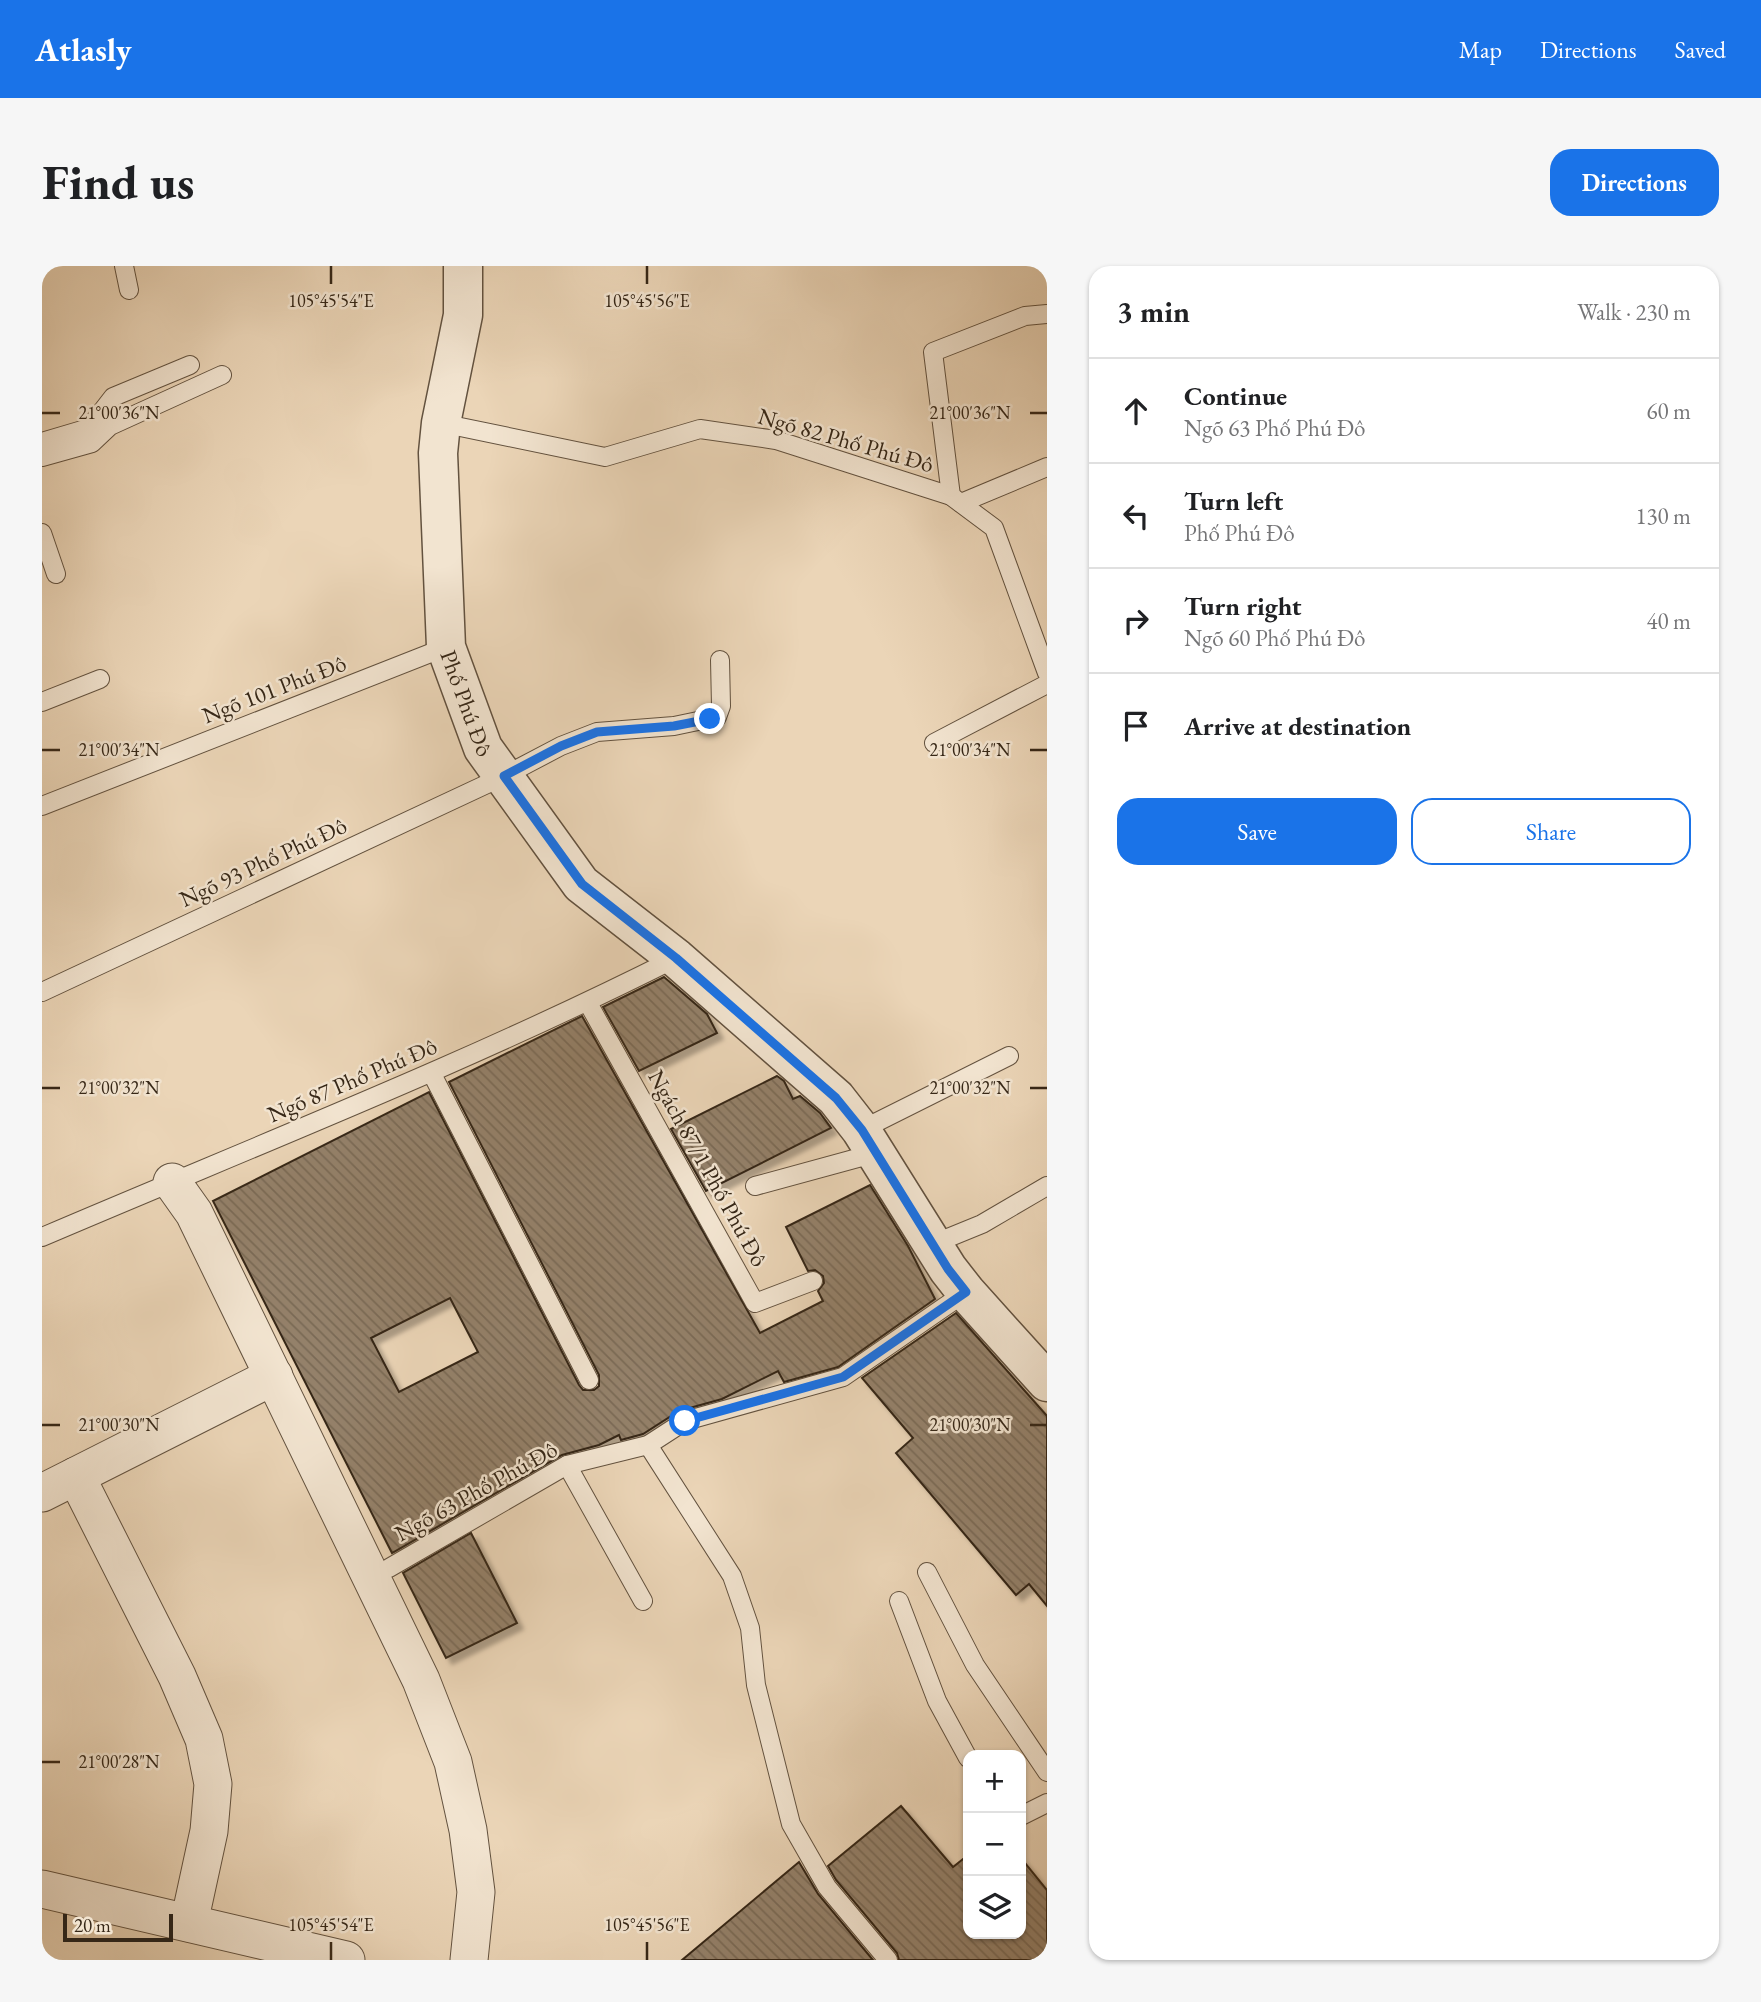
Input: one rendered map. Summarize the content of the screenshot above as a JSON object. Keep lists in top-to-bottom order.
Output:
{
  "streets": {
    "street": ["Phố Phú Đô"],
    "lane": [
      "Ngõ 82 Phố Phú Đô",
      "Ngõ 101 Phú Đô",
      "Ngõ 93 Phố Phú Đô",
      "Ngõ 87 Phố Phú Đô",
      "Ngách 87/1 Phố Phú Đô",
      "Ngõ 63 Phố Phú Đô"
    ]
  },
  "crossings": [
    ["Ngõ 82 Phố Phú Đô", "Phố Phú Đô"],
    ["Ngõ 101 Phú Đô", "Phố Phú Đô"],
    ["Phố Phú Đô", "Ngõ 93 Phố Phú Đô"],
    ["Phố Phú Đô", "Ngõ 87 Phố Phú Đô"],
    ["Phố Phú Đô", "Ngõ 63 Phố Phú Đô"],
    ["Ngõ 87 Phố Phú Đô", "Ngách 87/1 Phố Phú Đô"]
  ],
  "scale_bar": "20 m",
  "page": {
    "header": "Atlasly",
    "nav": ["Map", "Directions", "Saved"],
    "buttons": [
      "Directions",
      ["Save", "Share"]
    ],
    "title": "Find us",
    "heading": ["3 min", "Walk · 230 m"],
    "list": [
      ["Continue", "Ngõ 63 Phố Phú Đô", "60 m"],
      ["Turn left", "Phố Phú Đô", "130 m"],
      ["Turn right", "Ngõ 60 Phố Phú Đô", "40 m"],
      "Arrive at destination"
    ],
    "map_buttons": ["+", "−"],
    "scale": "20 m"
  },
  "coordinates": [
    "105°45'54\"E",
    "105°45'56\"E",
    "21°00'36\"N",
    "21°00'34\"N",
    "21°00'32\"N",
    "21°00'30\"N",
    "21°00'28\"N"
  ]
}
